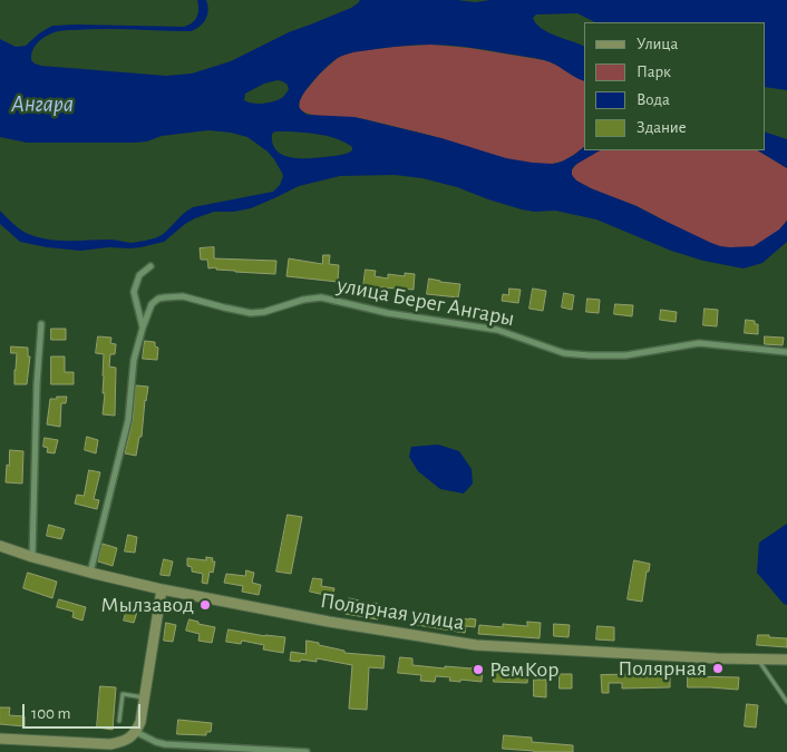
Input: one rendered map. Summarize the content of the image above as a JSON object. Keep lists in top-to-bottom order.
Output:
{
  "streets": {
    "main road": ["Полярная улица"],
    "street": ["улица Берег Ангары"]
  },
  "water": ["Ангара"],
  "places": ["Мылзавод", "Полярная", "РемКор"],
  "legend": [
    "Улица",
    "Парк",
    "Вода",
    "Здание"
  ],
  "scale_bar": "100 m"
}
